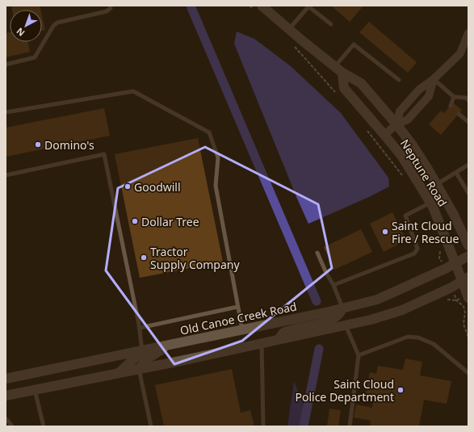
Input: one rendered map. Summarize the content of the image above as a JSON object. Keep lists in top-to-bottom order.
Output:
{
  "streets": {
    "main road": ["Neptune Road", "Old Canoe Creek Road"]
  },
  "crossings": [
    ["Neptune Road", "Old Canoe Creek Road"]
  ],
  "places": [
    "Domino's",
    "Goodwill",
    "Dollar Tree",
    "Saint Cloud Fire / Rescue",
    "Tractor Supply Company",
    "Saint Cloud Police Department"
  ],
  "north": "bottom left"
}
